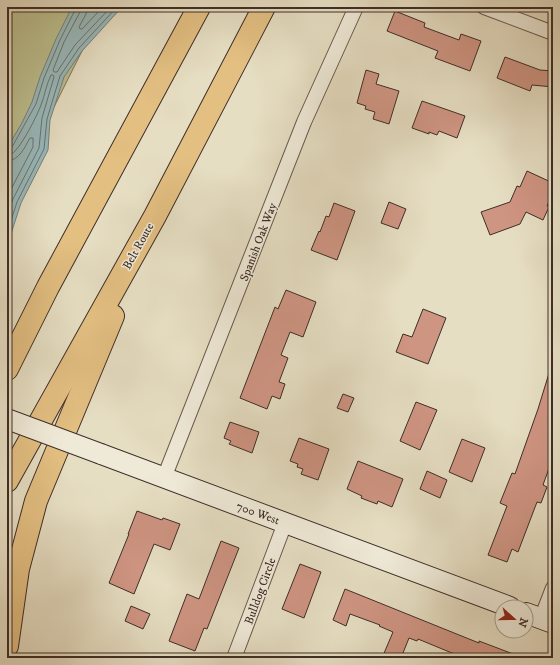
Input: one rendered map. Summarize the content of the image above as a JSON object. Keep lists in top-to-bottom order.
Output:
{
  "streets": {
    "highway": ["Belt Route"],
    "main road": ["700 West"],
    "street": ["Spanish Oak Way", "Bulldog Circle"]
  },
  "crossings": [
    ["Spanish Oak Way", "700 West"],
    ["700 West", "Bulldog Circle"]
  ],
  "north": "right"
}
